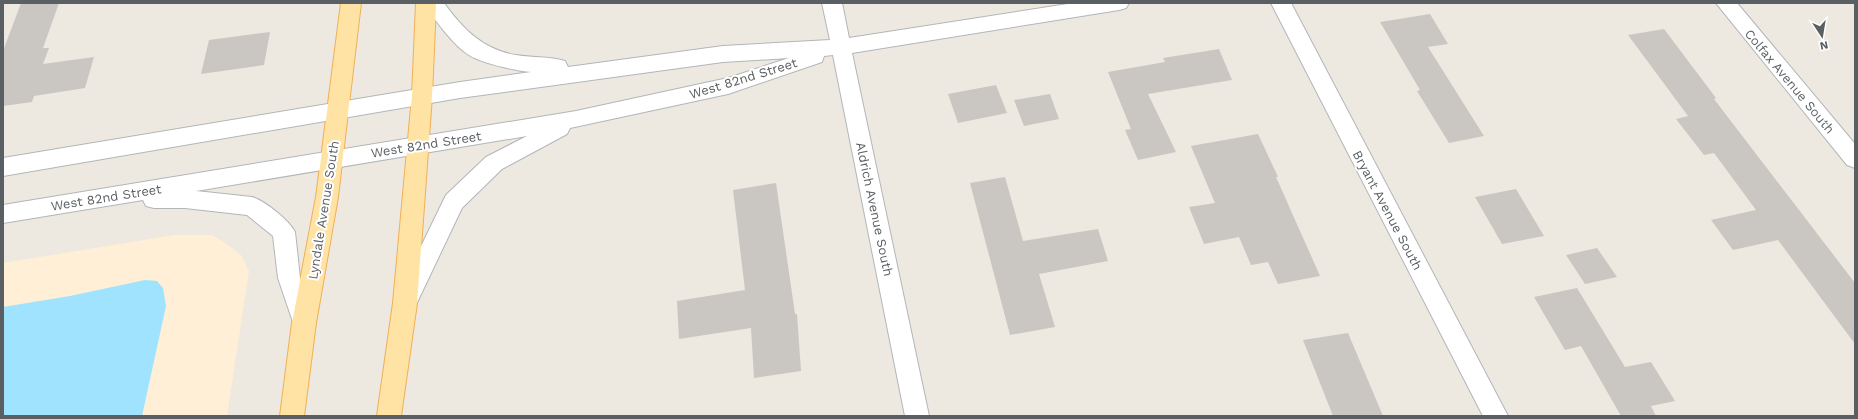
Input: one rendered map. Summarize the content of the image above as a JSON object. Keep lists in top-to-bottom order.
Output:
{
  "streets": {
    "main road": ["Lyndale Avenue South"],
    "street": [
      "West 82nd Street",
      "Colfax Avenue South",
      "Aldrich Avenue South",
      "Bryant Avenue South"
    ]
  },
  "crossings": [
    ["West 82nd Street", "Aldrich Avenue South"],
    ["West 82nd Street", "Lyndale Avenue South"]
  ],
  "north": "bottom"
}
